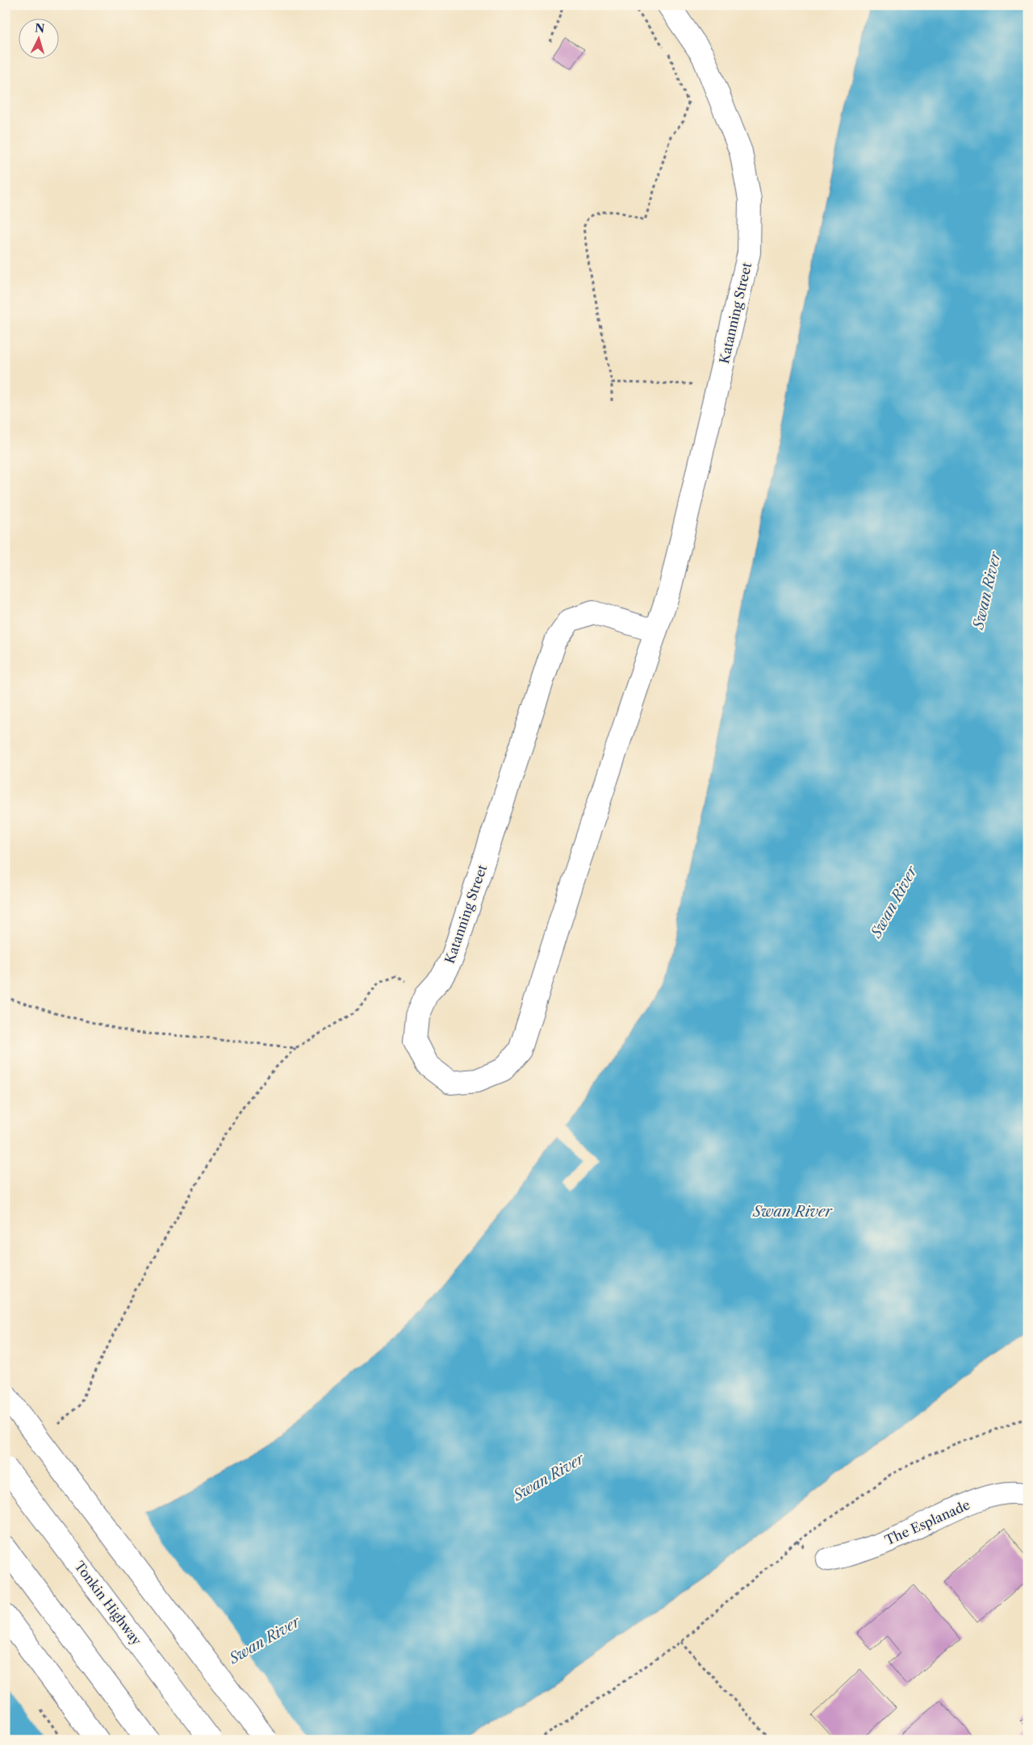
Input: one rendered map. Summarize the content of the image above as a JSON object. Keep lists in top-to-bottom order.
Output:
{
  "streets": {
    "main road": ["Katanning Street", "The Esplanade", "Tonkin Highway"]
  },
  "water": ["Swan River"],
  "north": "top"
}
